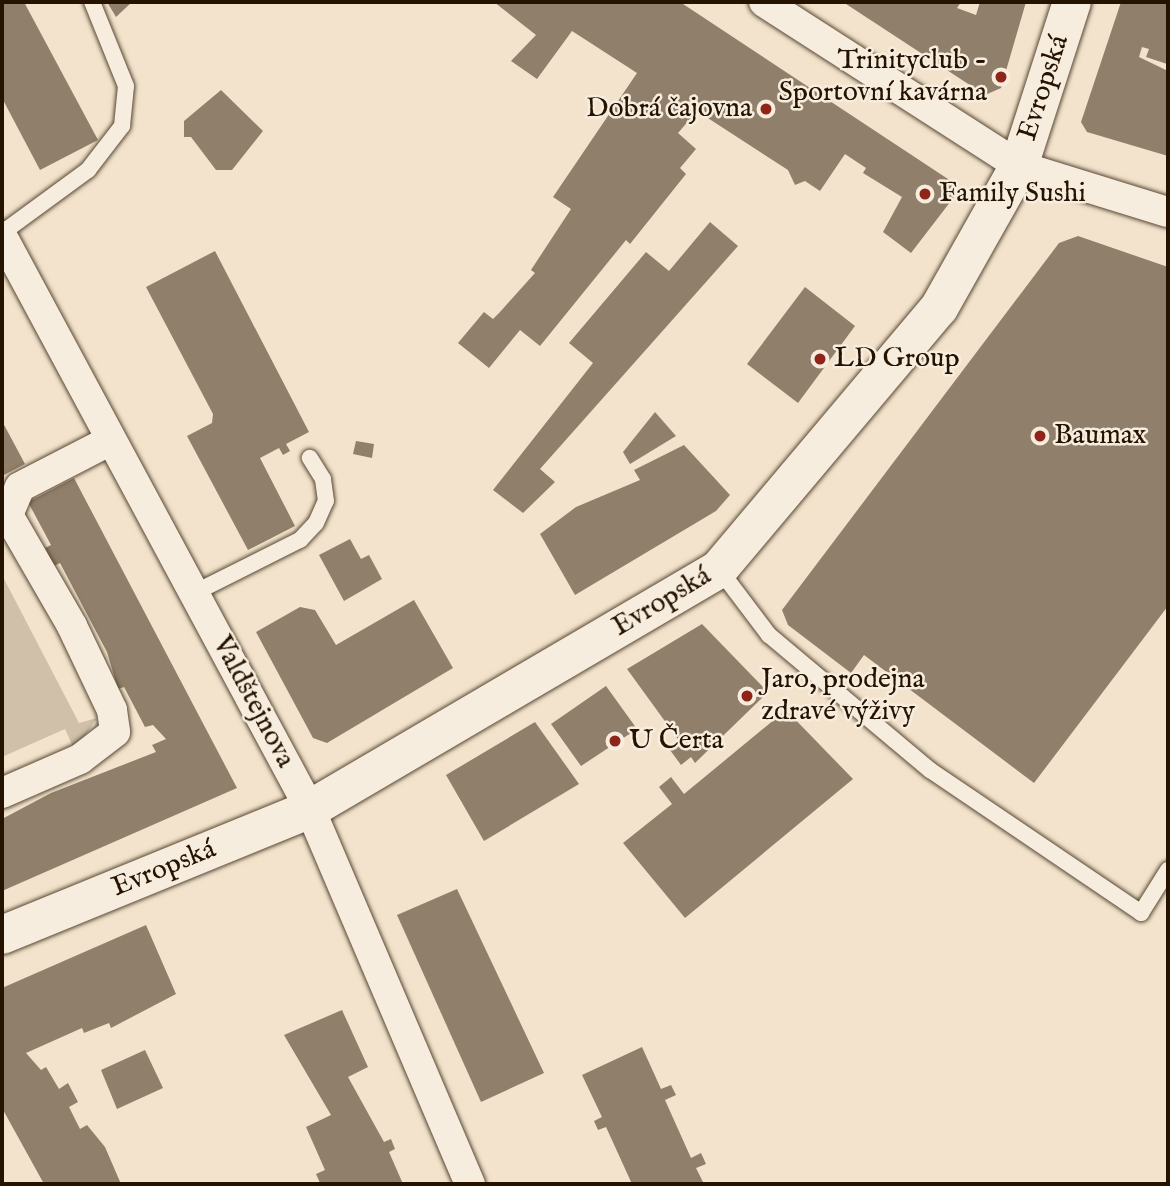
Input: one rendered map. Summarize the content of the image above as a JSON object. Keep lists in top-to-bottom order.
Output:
{
  "streets": {
    "main road": ["Evropská"],
    "street": ["Valdštejnova"]
  },
  "crossings": [
    ["Evropská", "Valdštejnova"]
  ],
  "places": [
    "Trinityclub - Sportovní kavárna",
    "Dobrá čajovna",
    "Family Sushi",
    "LD Group",
    "Baumax",
    "Jaro, prodejna zdravé výživy",
    "U Čerta"
  ]
}
